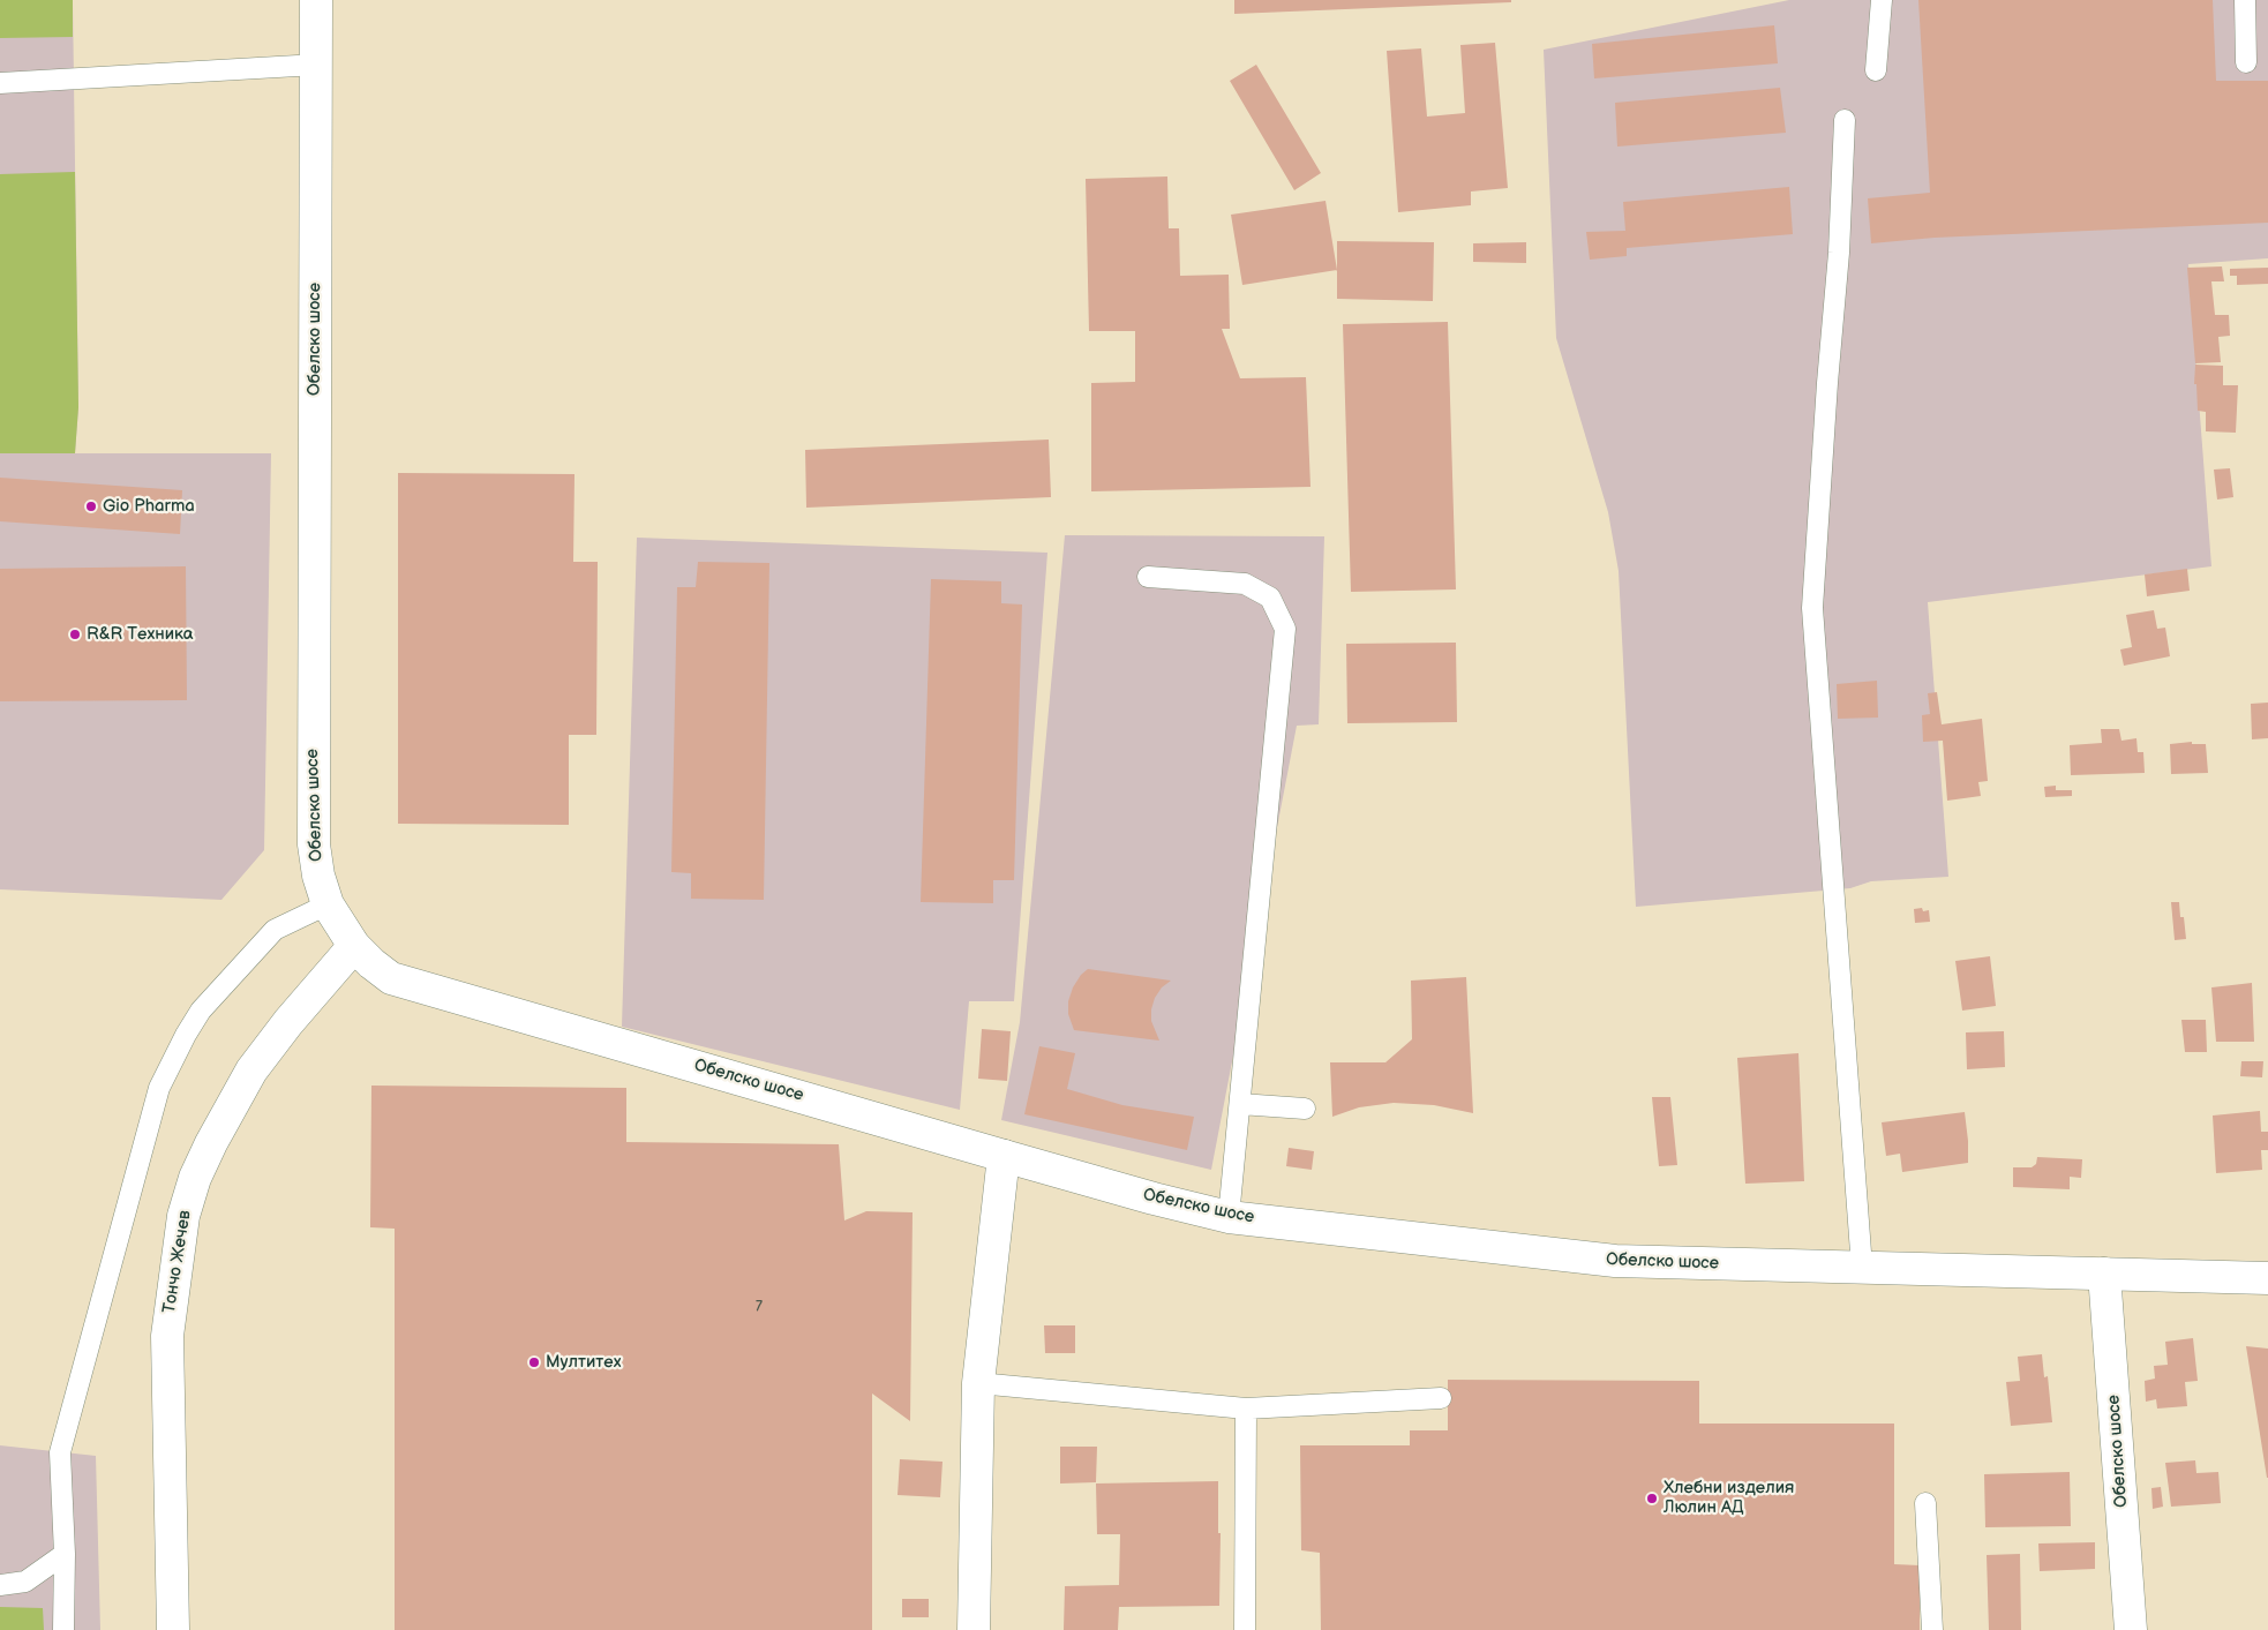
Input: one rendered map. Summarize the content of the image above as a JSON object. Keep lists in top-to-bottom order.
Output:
{
  "streets": {
    "street": ["Обелско шосе", "Тончо Жечев"]
  },
  "crossings": [
    ["Обелско шосе", "Тончо Жечев"]
  ],
  "places": [
    "Gio Pharma",
    "R&R Техника",
    "Мултитех",
    "Хлебни изделия Люлин АД"
  ],
  "house_numbers": ["7"]
}
